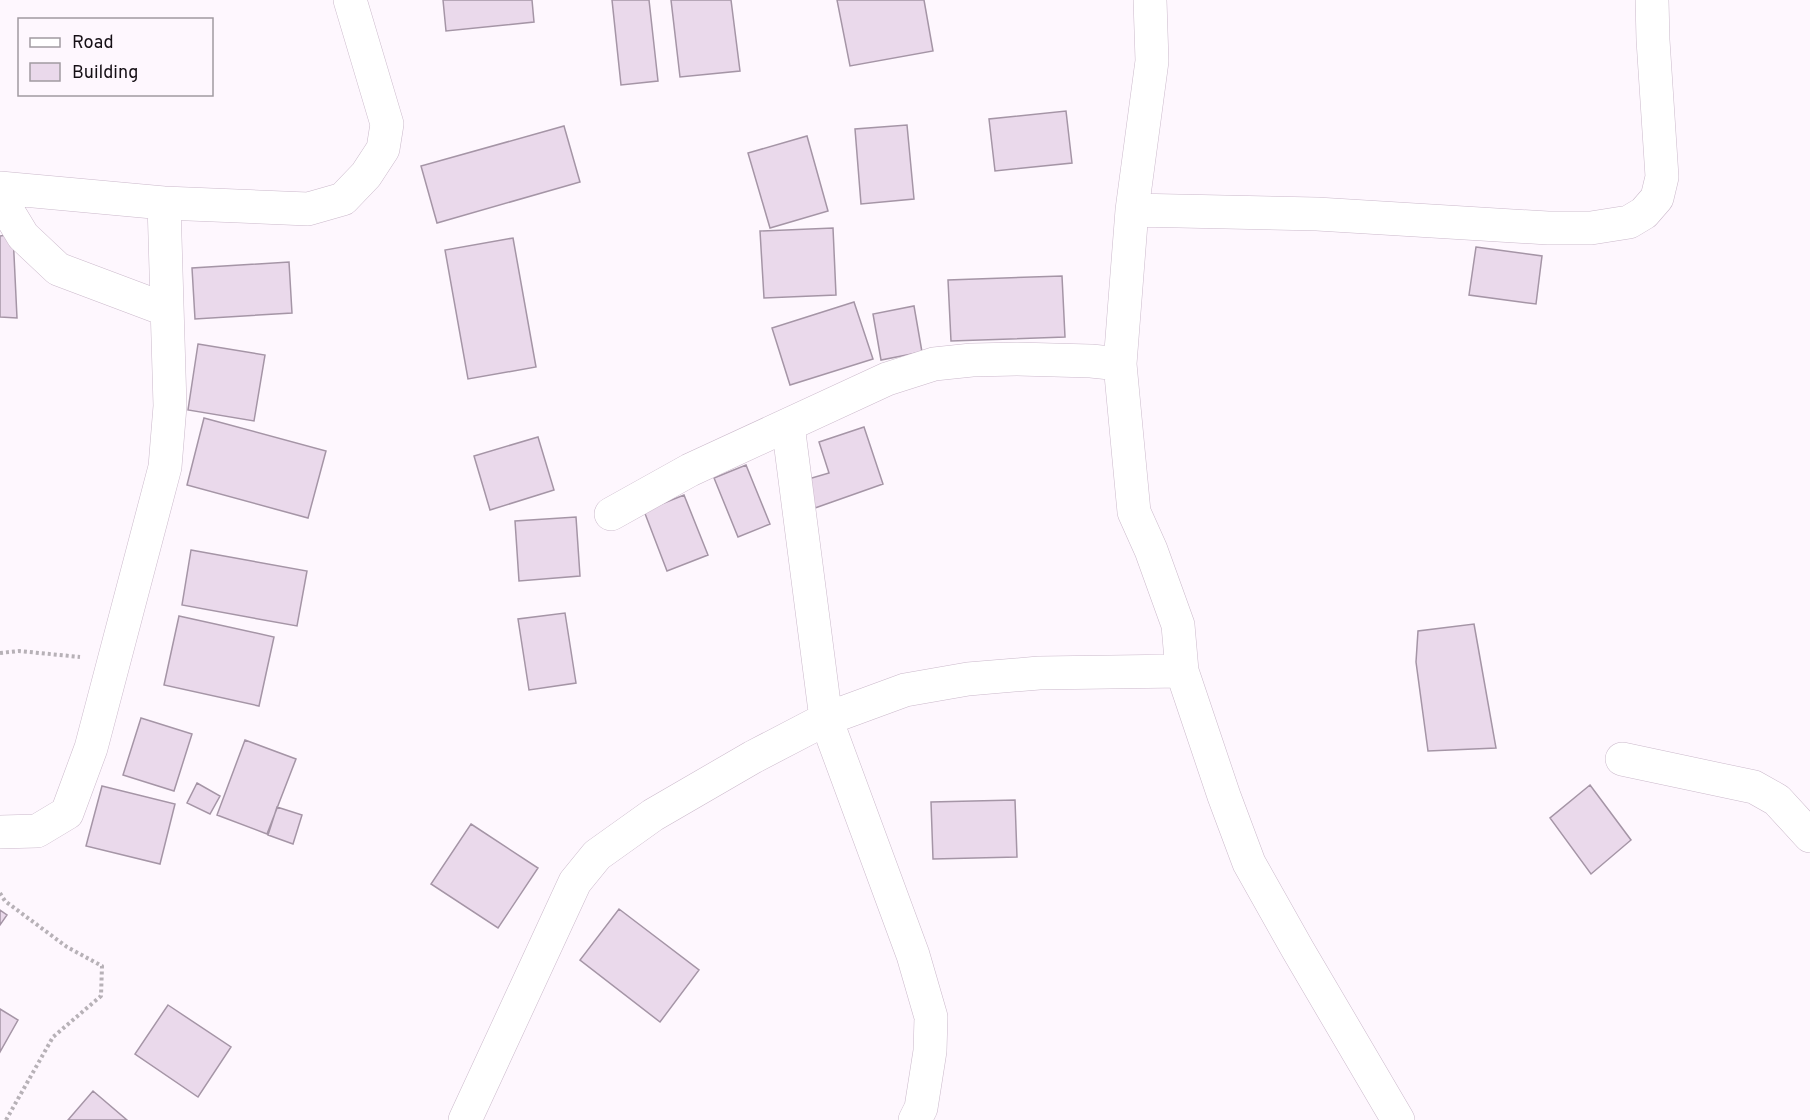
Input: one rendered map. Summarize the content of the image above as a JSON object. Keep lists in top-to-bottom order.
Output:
{
  "legend": ["Road", "Building"]
}
